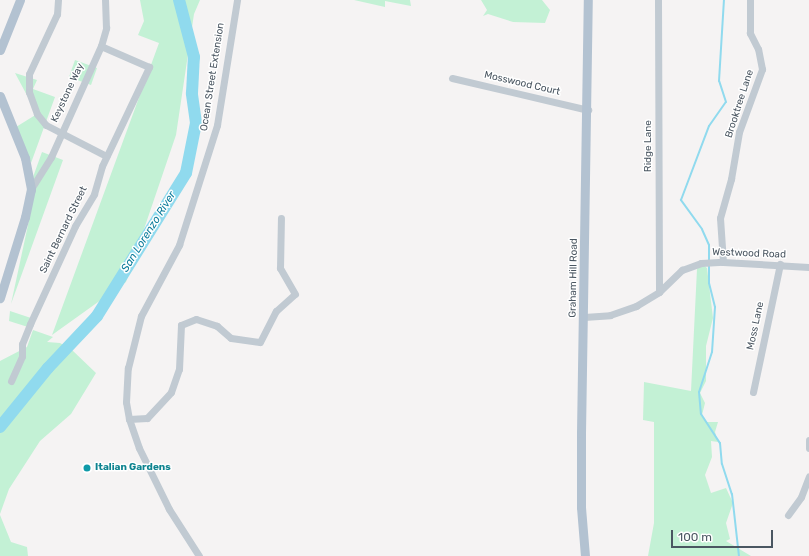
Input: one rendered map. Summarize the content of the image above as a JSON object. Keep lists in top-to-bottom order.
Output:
{
  "streets": {
    "main road": ["Graham Hill Road"],
    "street": [
      "Ocean Street Extension",
      "Mosswood Court",
      "Keystone Way",
      "Brooktree Lane",
      "Ridge Lane",
      "Saint Bernard Street",
      "Westwood Road",
      "Moss Lane"
    ]
  },
  "crossings": [
    ["Mosswood Court", "Graham Hill Road"],
    ["Keystone Way", "Saint Bernard Street"],
    ["Brooktree Lane", "Westwood Road"],
    ["Ridge Lane", "Westwood Road"],
    ["Westwood Road", "Graham Hill Road"],
    ["Westwood Road", "Moss Lane"]
  ],
  "water": ["San Lorenzo River"],
  "places": ["Italian Gardens"],
  "scale_bar": "100 m"
}
